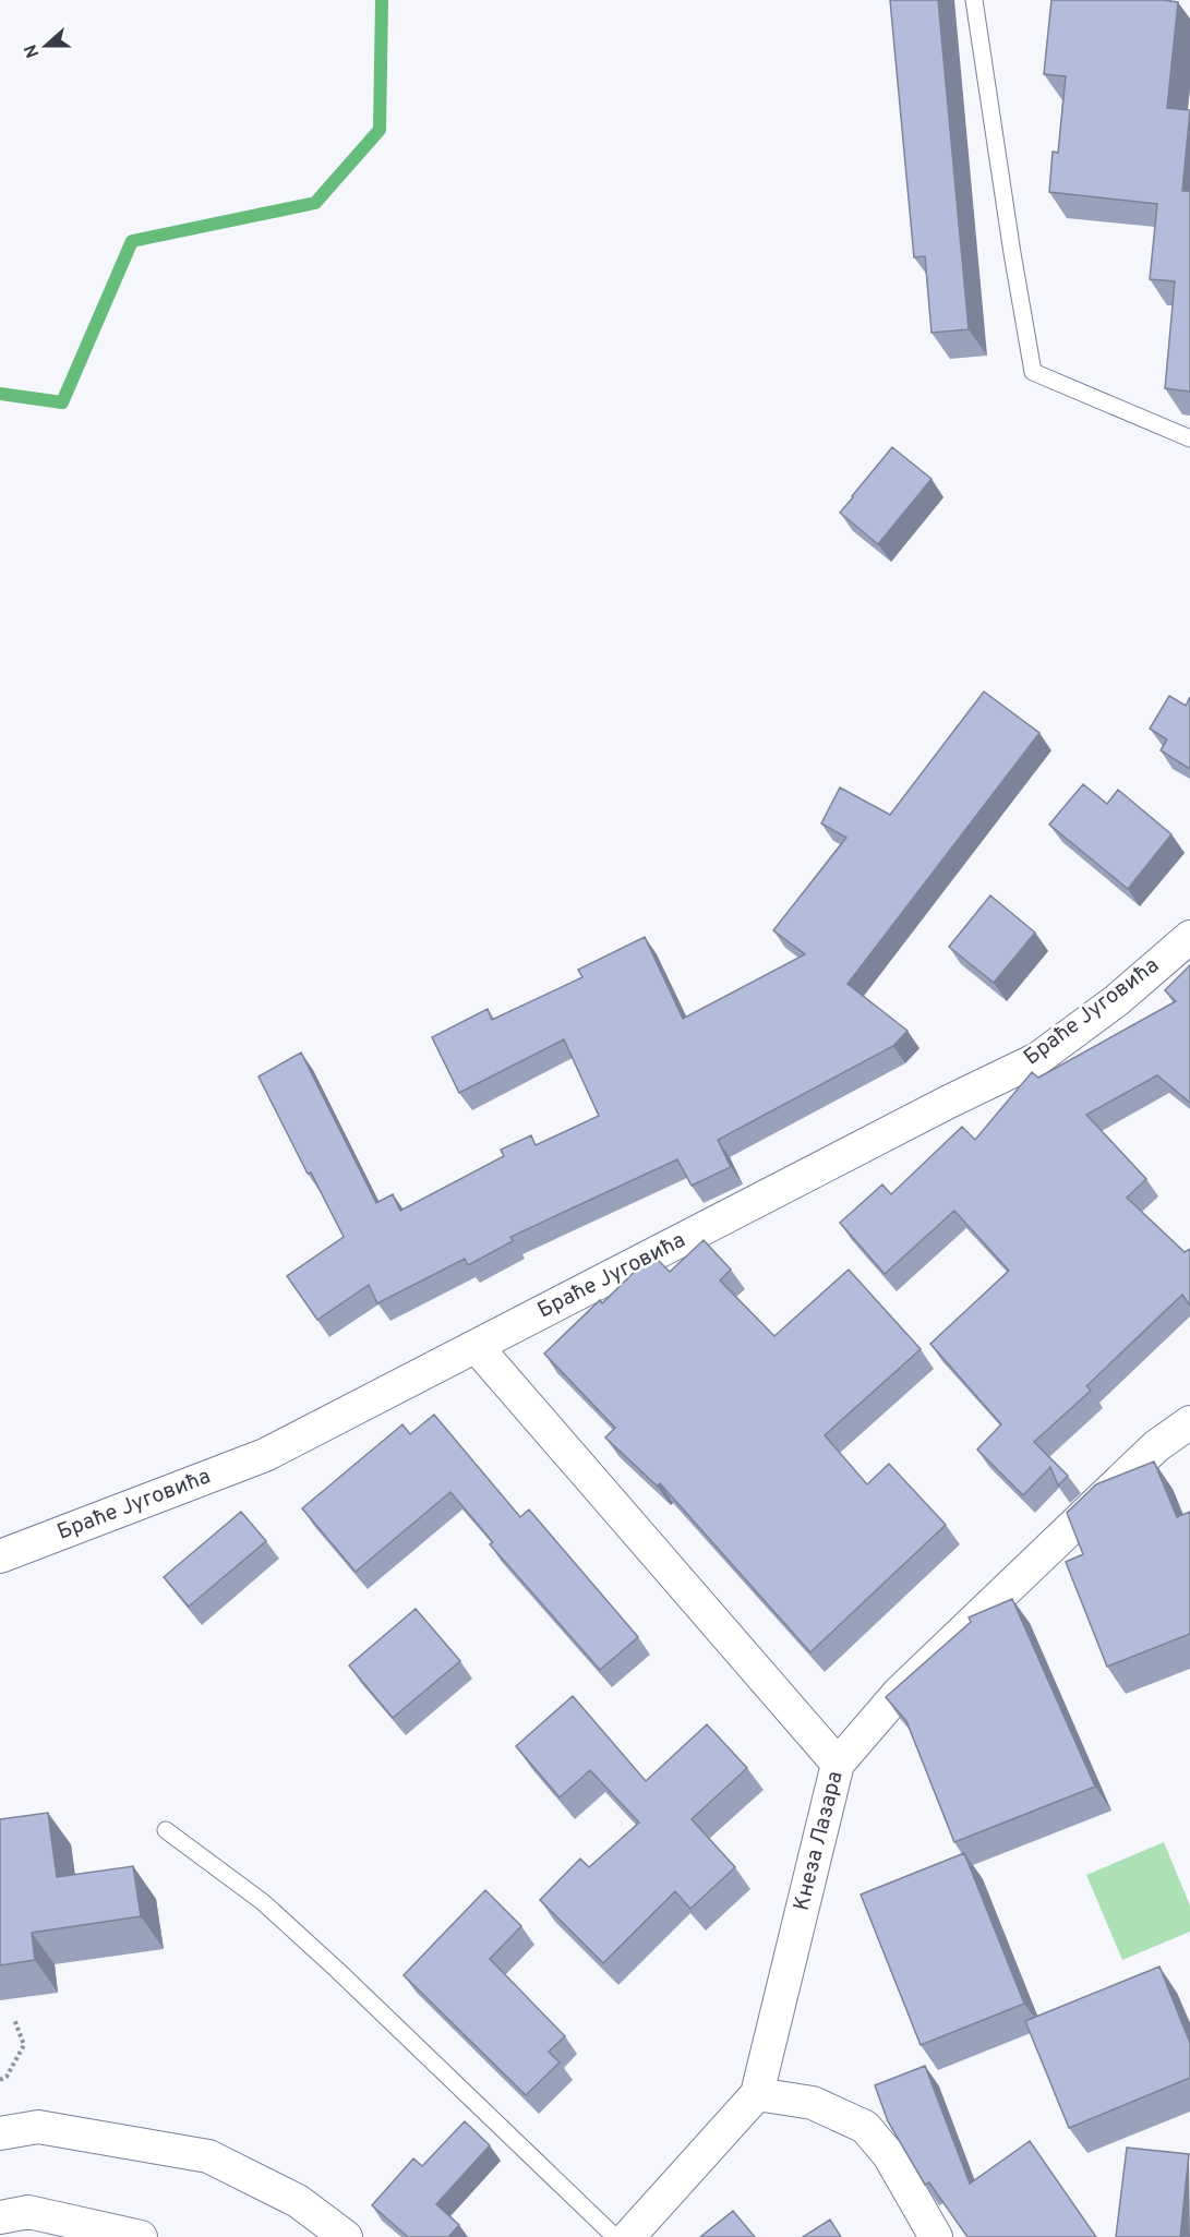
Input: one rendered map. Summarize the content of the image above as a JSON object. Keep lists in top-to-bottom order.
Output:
{
  "streets": {
    "street": ["Браће Југовића", "Кнеза Лазара"]
  },
  "north": "left"
}
